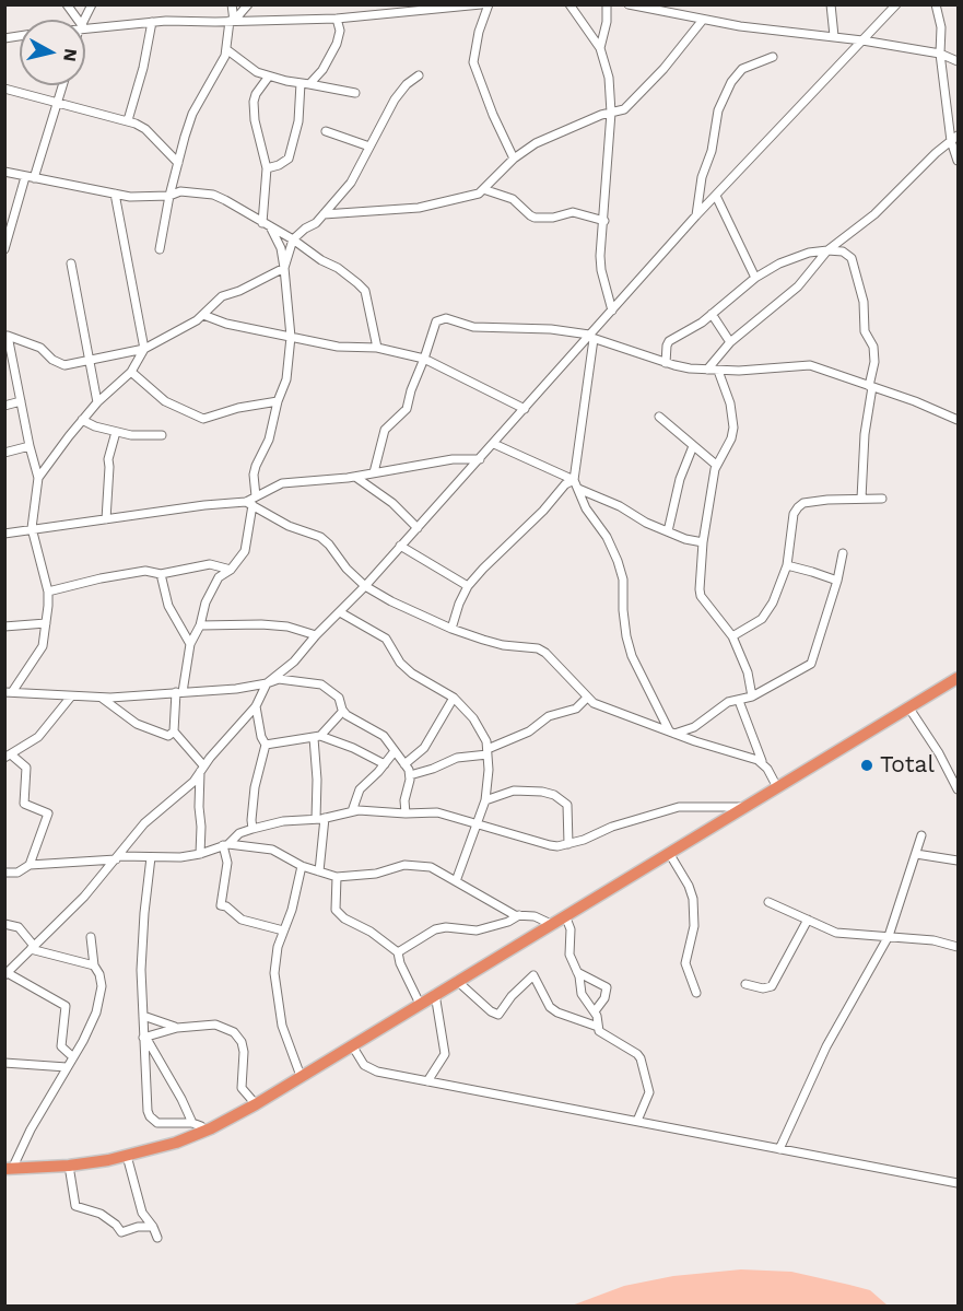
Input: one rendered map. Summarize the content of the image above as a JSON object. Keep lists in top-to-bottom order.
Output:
{
  "places": ["Total"],
  "north": "right"
}
